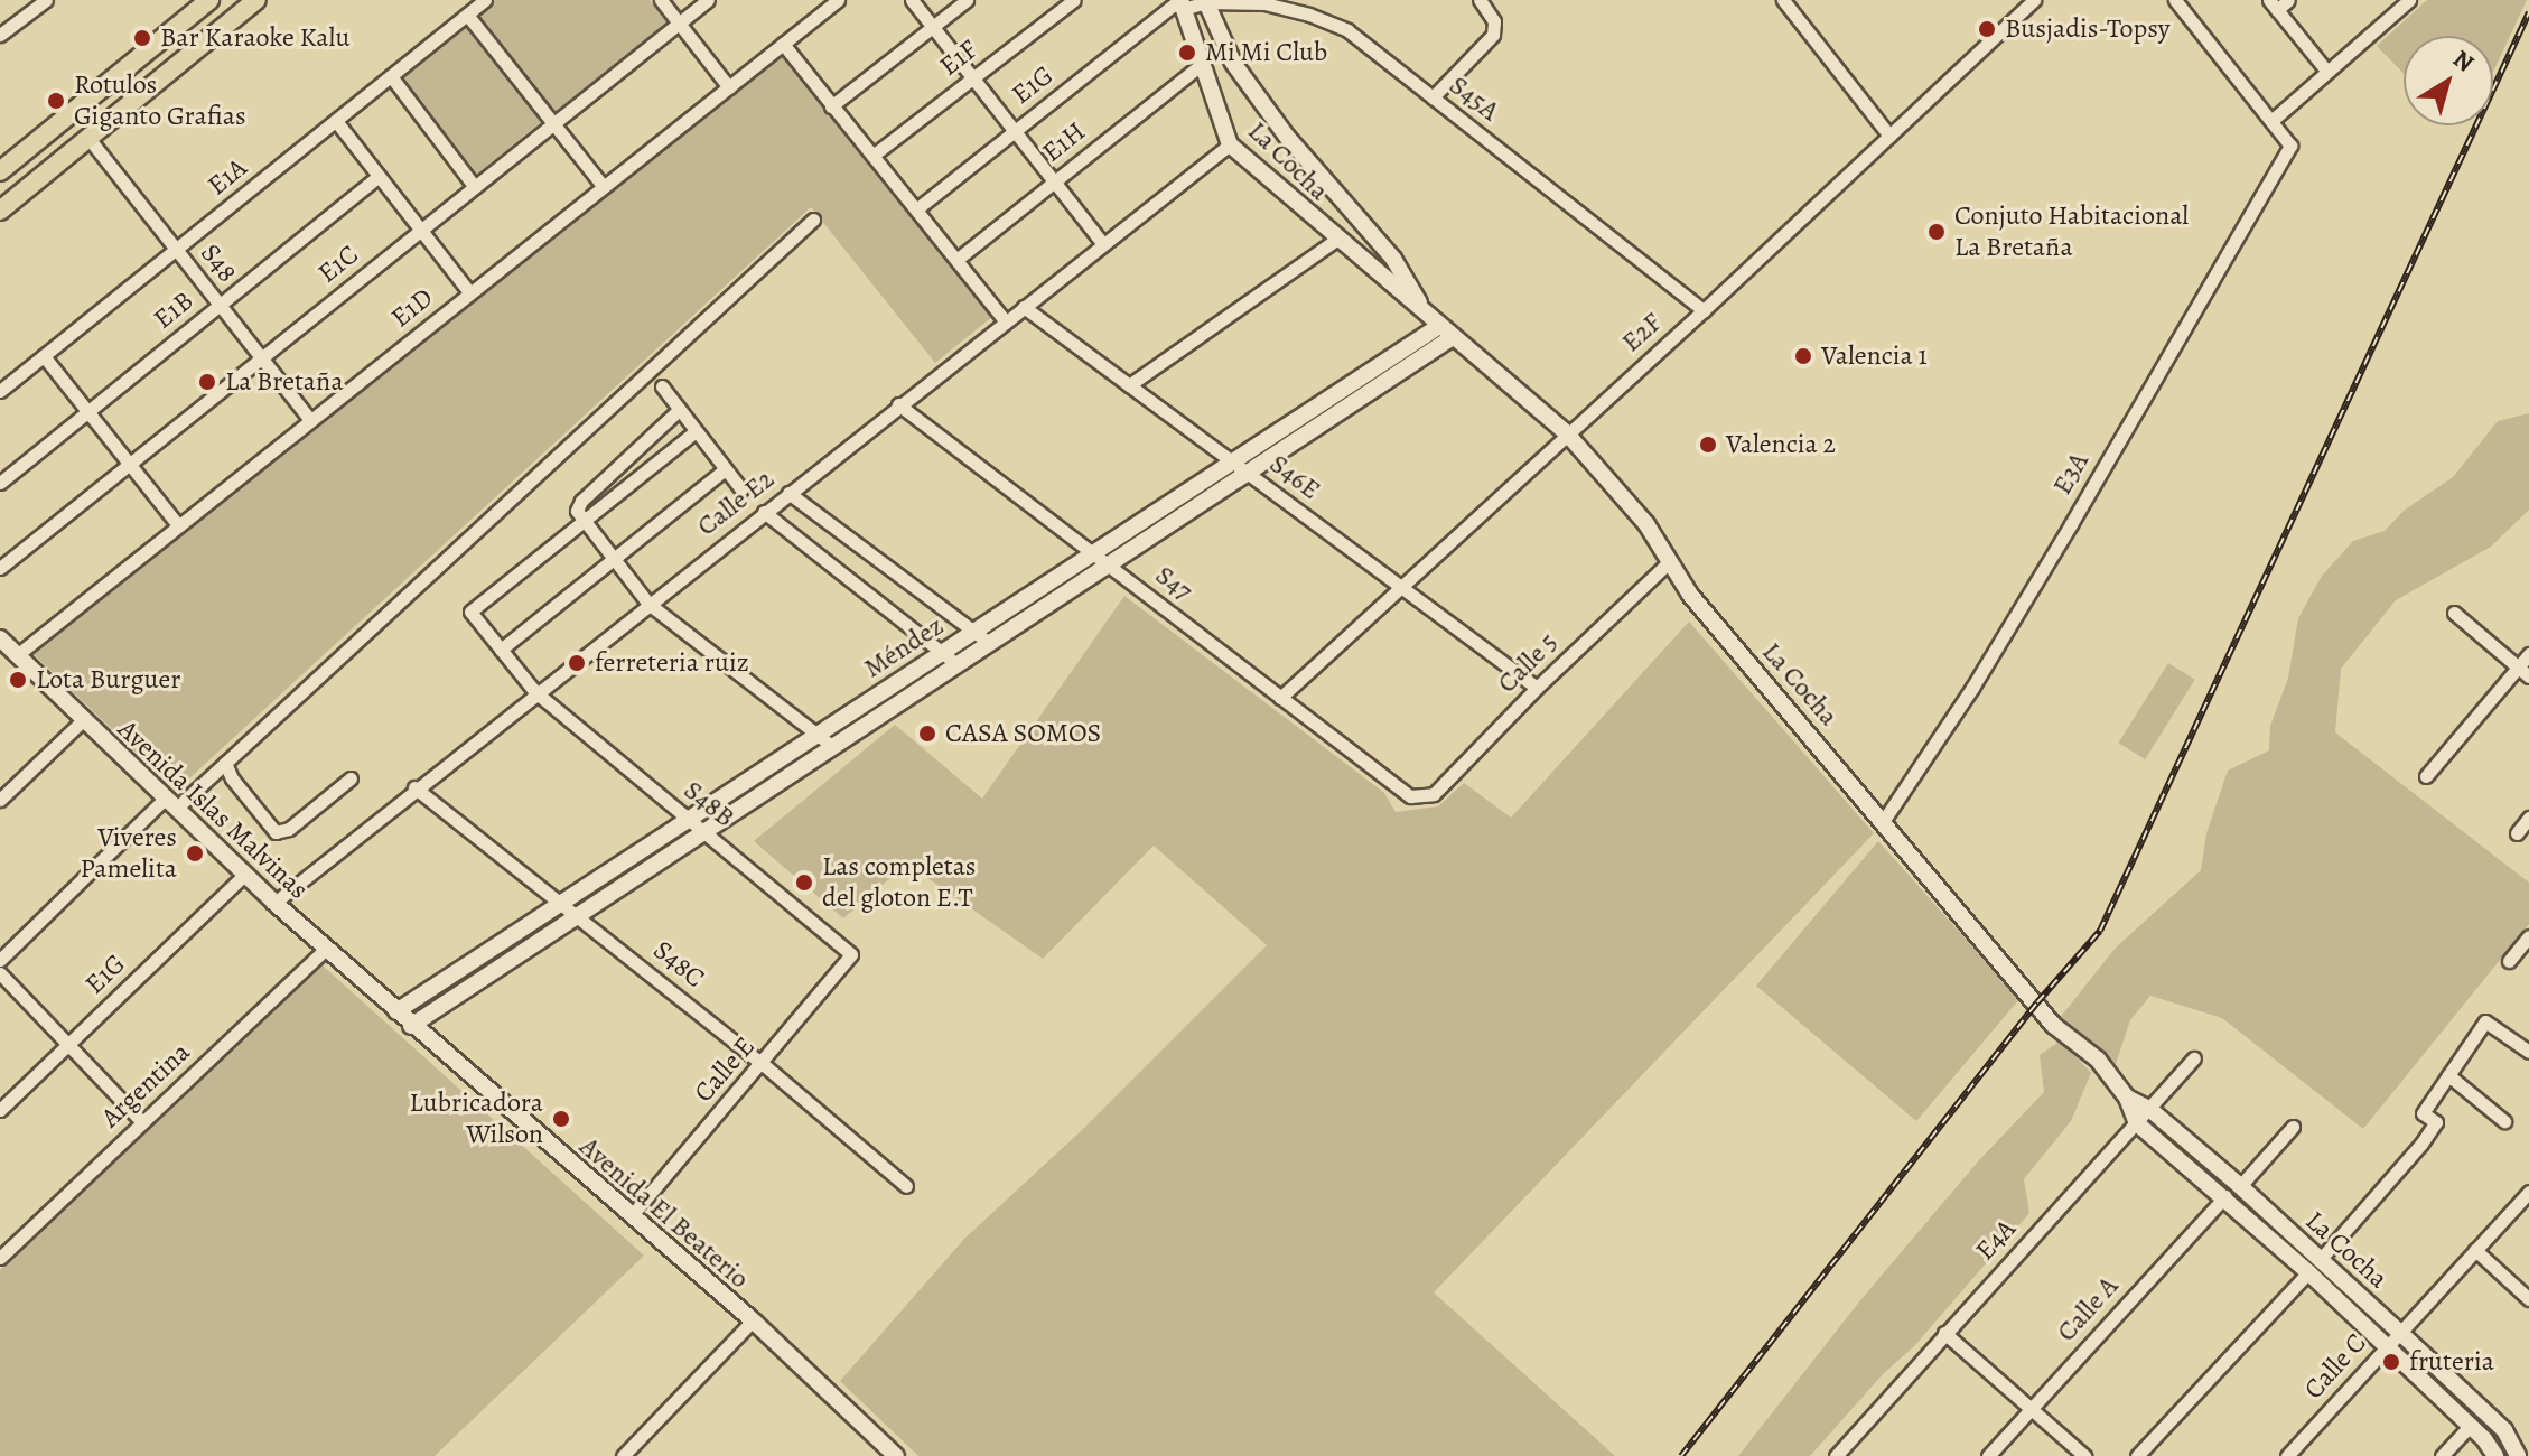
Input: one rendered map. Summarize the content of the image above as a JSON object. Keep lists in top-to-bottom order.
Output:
{
  "streets": {
    "street": [
      "E1F",
      "E1G",
      "S45A",
      "E1H",
      "La Cocha",
      "E1A",
      "S48",
      "E1C",
      "E1D",
      "E1B",
      "E2F",
      "E3A",
      "S46E",
      "Calle E2",
      "S47",
      "Méndez",
      "Calle 5",
      "S48B",
      "Avenida Islas Malvinas",
      "S48C",
      "Calle E",
      "Argentina",
      "Avenida El Beaterio",
      "E4A",
      "Calle A",
      "Calle C"
    ]
  },
  "crossings": [
    ["E1G", "S45A"],
    ["E1G", "La Cocha"],
    ["E1G", "Avenida Islas Malvinas"],
    ["S45A", "La Cocha"],
    ["S45A", "E2F"],
    ["E1H", "La Cocha"],
    ["La Cocha", "E2F"],
    ["La Cocha", "E3A"],
    ["La Cocha", "Calle E2"],
    ["La Cocha", "Méndez"],
    ["La Cocha", "Calle 5"],
    ["La Cocha", "E4A"],
    ["La Cocha", "Calle A"],
    ["La Cocha", "Calle C"],
    ["E1A", "S48"],
    ["S48", "E1C"],
    ["S48", "E1D"],
    ["S48", "E1B"],
    ["E1D", "Avenida Islas Malvinas"],
    ["E2F", "S46E"],
    ["E2F", "S47"],
    ["S46E", "Calle E2"],
    ["S46E", "Méndez"],
    ["S46E", "Calle 5"],
    ["Calle E2", "S47"],
    ["Calle E2", "S48B"],
    ["Calle E2", "Avenida Islas Malvinas"],
    ["Calle E2", "S48C"],
    ["S47", "Méndez"],
    ["S47", "Calle 5"],
    ["Méndez", "S48B"],
    ["Méndez", "Avenida Islas Malvinas"],
    ["Méndez", "S48C"],
    ["Méndez", "Avenida El Beaterio"],
    ["S48B", "Calle E"],
    ["Avenida Islas Malvinas", "Argentina"],
    ["Avenida Islas Malvinas", "Avenida El Beaterio"],
    ["S48C", "Calle E"],
    ["Calle E", "Avenida El Beaterio"]
  ],
  "places": [
    "Busjadis-Topsy",
    "Bar Karaoke Kalu",
    "Mi Mi Club",
    "Rotulos Giganto Grafias",
    "Conjuto Habitacional La Bretaña",
    "Valencia 1",
    "La Bretaña",
    "Valencia 2",
    "ferreteria ruiz",
    "Lota Burguer",
    "CASA SOMOS",
    "Viveres Pamelita",
    "Las completas del gloton E.T",
    "Lubricadora Wilson",
    "fruteria"
  ],
  "north": "top right"
}
